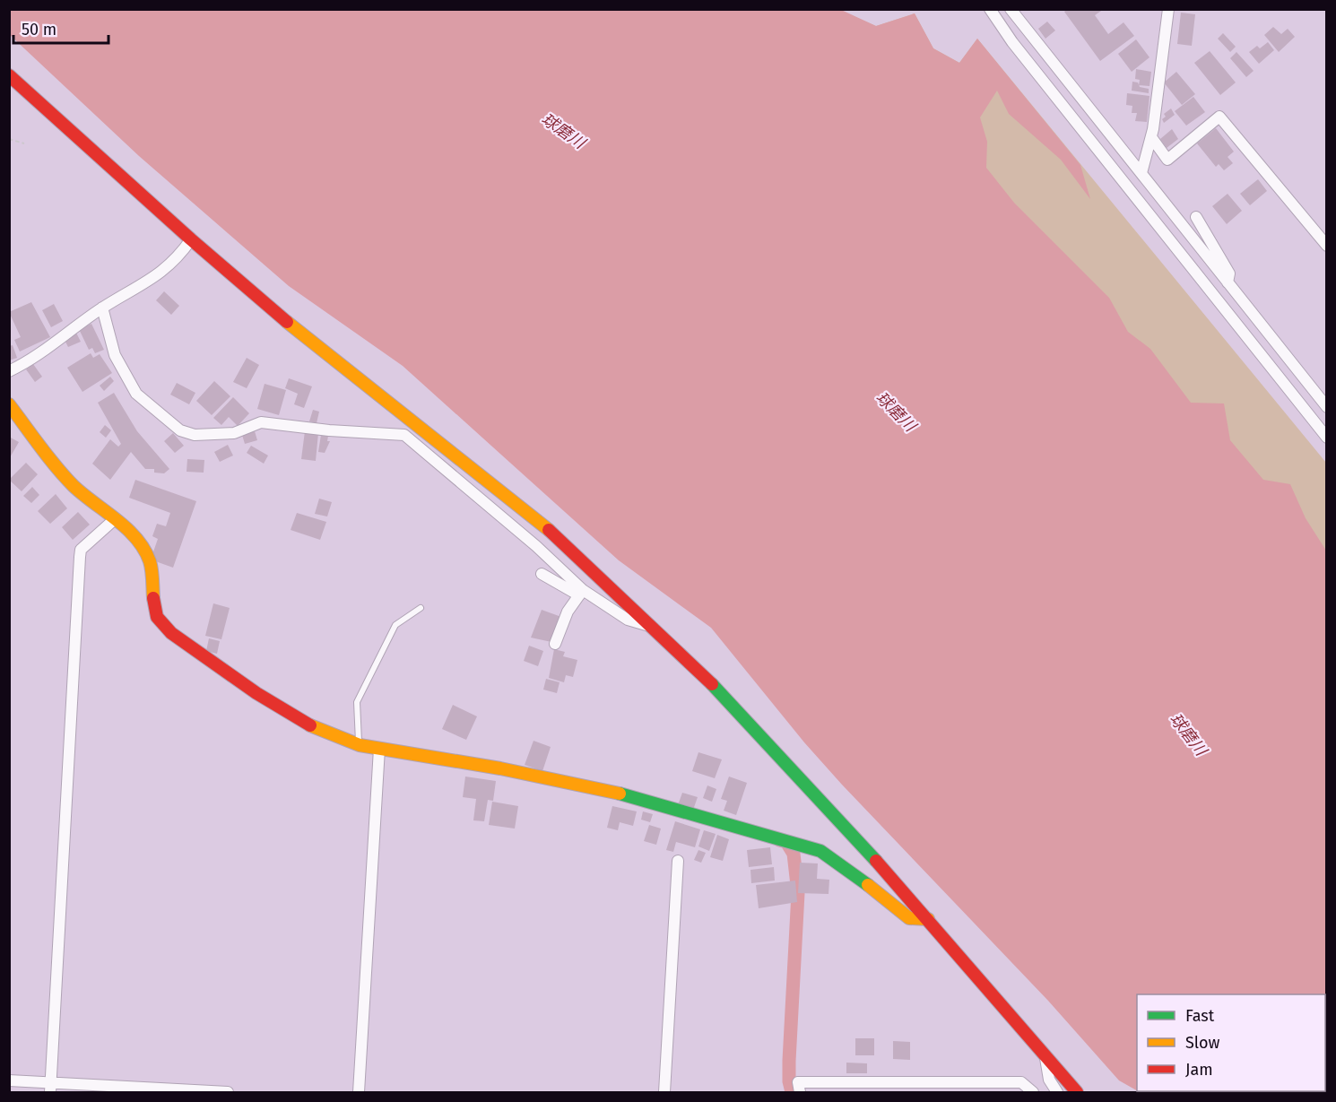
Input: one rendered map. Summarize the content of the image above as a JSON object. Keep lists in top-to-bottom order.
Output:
{
  "water": ["球磨川"],
  "legend": ["Fast", "Slow", "Jam"],
  "scale_bar": "50 m"
}
